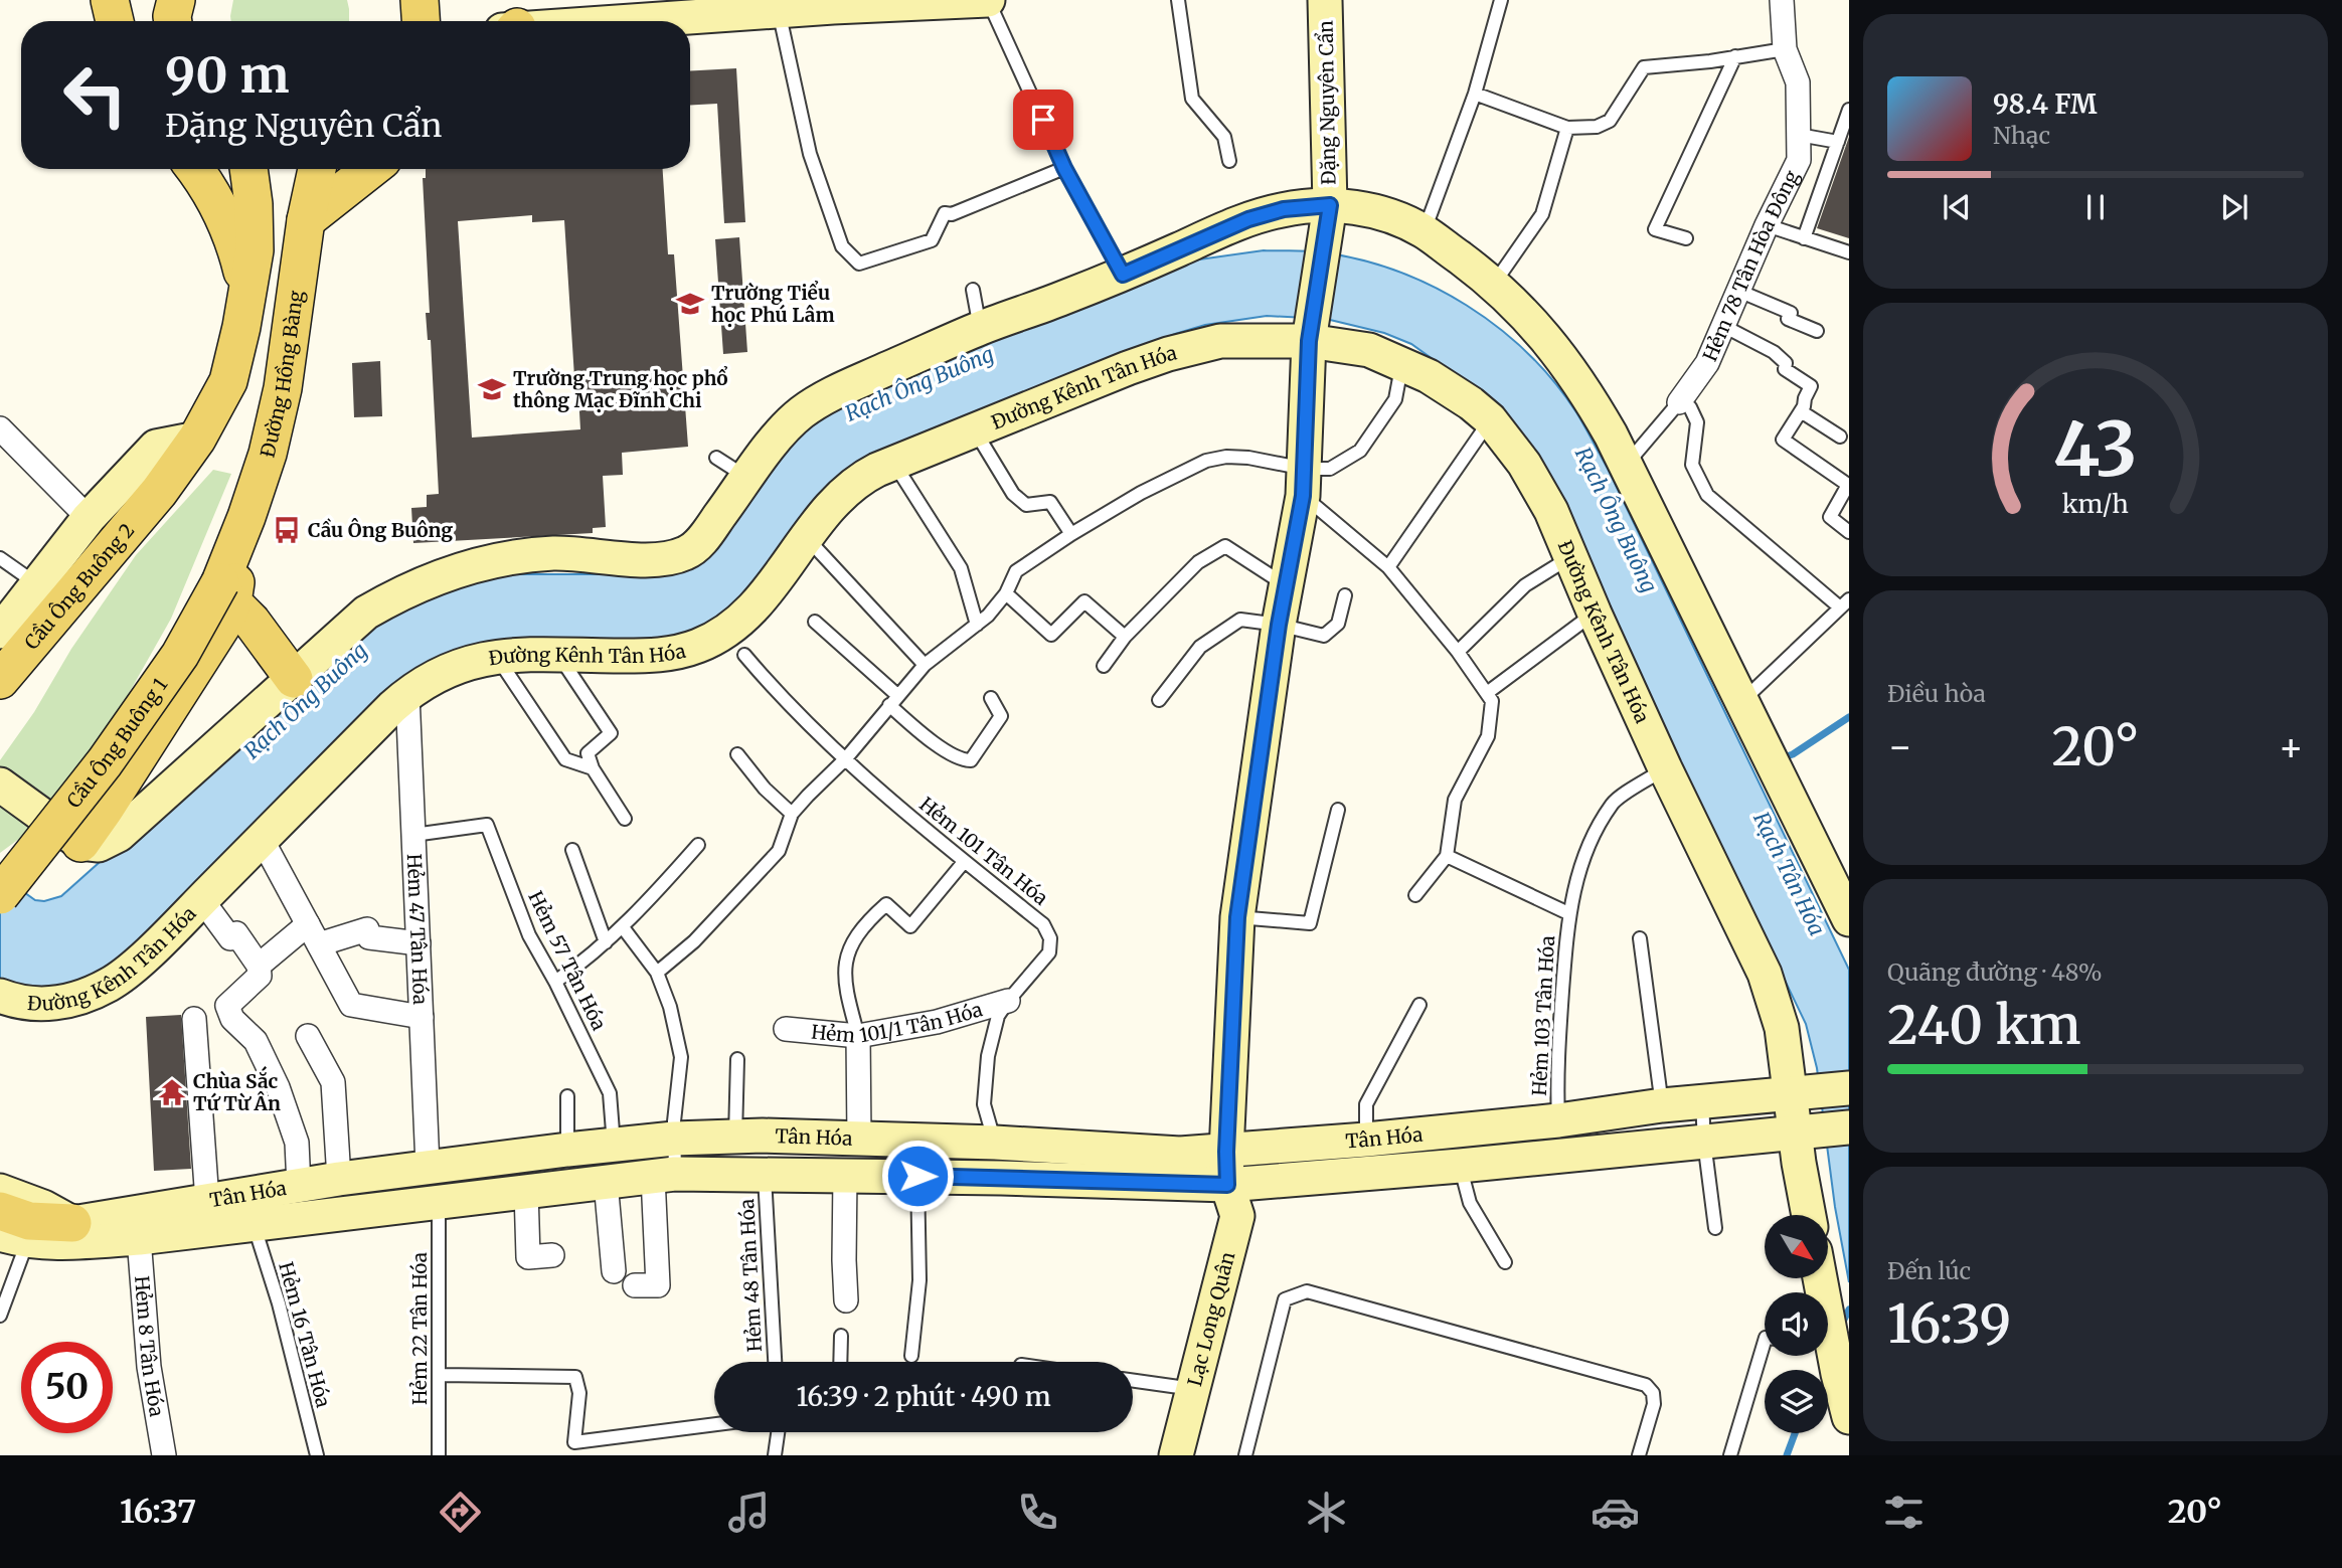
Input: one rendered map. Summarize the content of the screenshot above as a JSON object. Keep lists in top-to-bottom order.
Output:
{
  "streets": {
    "main road": ["Đường Hồng Bàng", "Cầu Ông Buông 2", "Cầu Ông Buông 1"],
    "street": [
      "Đặng Nguyên Cẩn",
      "Hẻm 78 Tân Hòa Đông",
      "Đường Kênh Tân Hóa",
      "Hẻm 47 Tân Hóa",
      "Hẻm 101/1 Tân Hóa",
      "Tân Hóa",
      "Lạc Long Quân",
      "Hẻm 8 Tân Hóa"
    ],
    "lane": [
      "Hẻm 101 Tân Hóa",
      "Hẻm 57 Tân Hóa",
      "Hẻm 103 Tân Hóa",
      "Hẻm 48 Tân Hóa",
      "Hẻm 22 Tân Hóa",
      "Hẻm 16 Tân Hóa"
    ]
  },
  "crossings": [
    ["Đặng Nguyên Cẩn", "Đường Kênh Tân Hóa"],
    ["Đường Hồng Bàng", "Cầu Ông Buông 1"],
    ["Đường Kênh Tân Hóa", "Hẻm 47 Tân Hóa"],
    ["Đường Kênh Tân Hóa", "Hẻm 103 Tân Hóa"],
    ["Đường Kênh Tân Hóa", "Tân Hóa"],
    ["Hẻm 101 Tân Hóa", "Hẻm 101/1 Tân Hóa"],
    ["Hẻm 101 Tân Hóa", "Tân Hóa"],
    ["Hẻm 47 Tân Hóa", "Hẻm 57 Tân Hóa"],
    ["Hẻm 47 Tân Hóa", "Tân Hóa"],
    ["Hẻm 57 Tân Hóa", "Tân Hóa"],
    ["Hẻm 103 Tân Hóa", "Tân Hóa"],
    ["Tân Hóa", "Hẻm 48 Tân Hóa"],
    ["Tân Hóa", "Lạc Long Quân"],
    ["Tân Hóa", "Hẻm 22 Tân Hóa"],
    ["Tân Hóa", "Hẻm 16 Tân Hóa"],
    ["Tân Hóa", "Hẻm 8 Tân Hóa"]
  ],
  "water": ["Rạch Ông Buông", "Rạch Tân Hóa"],
  "places": {
    "school or university": ["Trường Tiểu học Phú Lâm", "Trường Trung học phổ thông Mạc Đĩnh Chi"],
    "bus stop": ["Cầu Ông Buông"],
    "temple": ["Chùa Sắc Tứ Từ Ân"]
  },
  "north": "bottom right",
  "page": {
    "turn": ["90 m", "Đặng Nguyên Cẩn"],
    "song": ["98.4 FM", "Nhạc"],
    "tile": [
      "Điều hòa",
      ["Quãng đường · 48%", "240 km"],
      ["Đến lúc", "16:39"]
    ],
    "heat": ["−", "20°", "+"],
    "limit": "50",
    "trip": "16:39 · 2 phút · 490 m",
    "tabs": ["16:37", "20°"],
    "gauge": ["43", "km/h"]
  }
}
